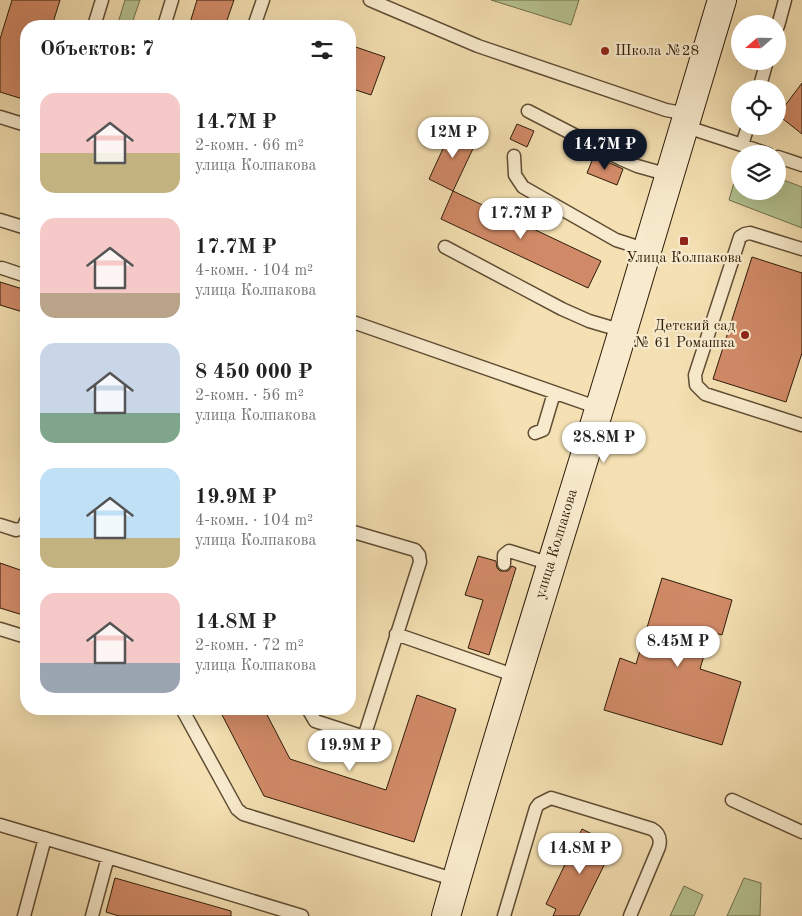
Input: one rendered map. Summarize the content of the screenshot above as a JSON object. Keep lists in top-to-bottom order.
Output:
{
  "streets": {
    "street": ["улица Колпакова"]
  },
  "places": {
    "other": ["Школа №28", "Детский сад № 61 Ромашка"],
    "transit": ["Улица Колпакова"]
  },
  "north": "left",
  "page": {
    "heading": "Объектов: 7",
    "list": [
      {
        "name": "14.7M ₽",
        "note": "2-комн. · 66 m² · улица Колпакова"
      },
      {
        "name": "17.7M ₽",
        "note": "4-комн. · 104 m² · улица Колпакова"
      },
      {
        "name": "8 450 000 ₽",
        "note": "2-комн. · 56 m² · улица Колпакова"
      },
      {
        "name": "19.9M ₽",
        "note": "4-комн. · 104 m² · улица Колпакова"
      },
      {
        "name": "14.8M ₽",
        "note": "2-комн. · 72 m² · улица Колпакова"
      }
    ],
    "price": [
      "12M ₽",
      "14.7M ₽",
      "17.7M ₽",
      "28.8M ₽",
      "8.45M ₽",
      "19.9M ₽",
      "14.8M ₽"
    ]
  }
}
